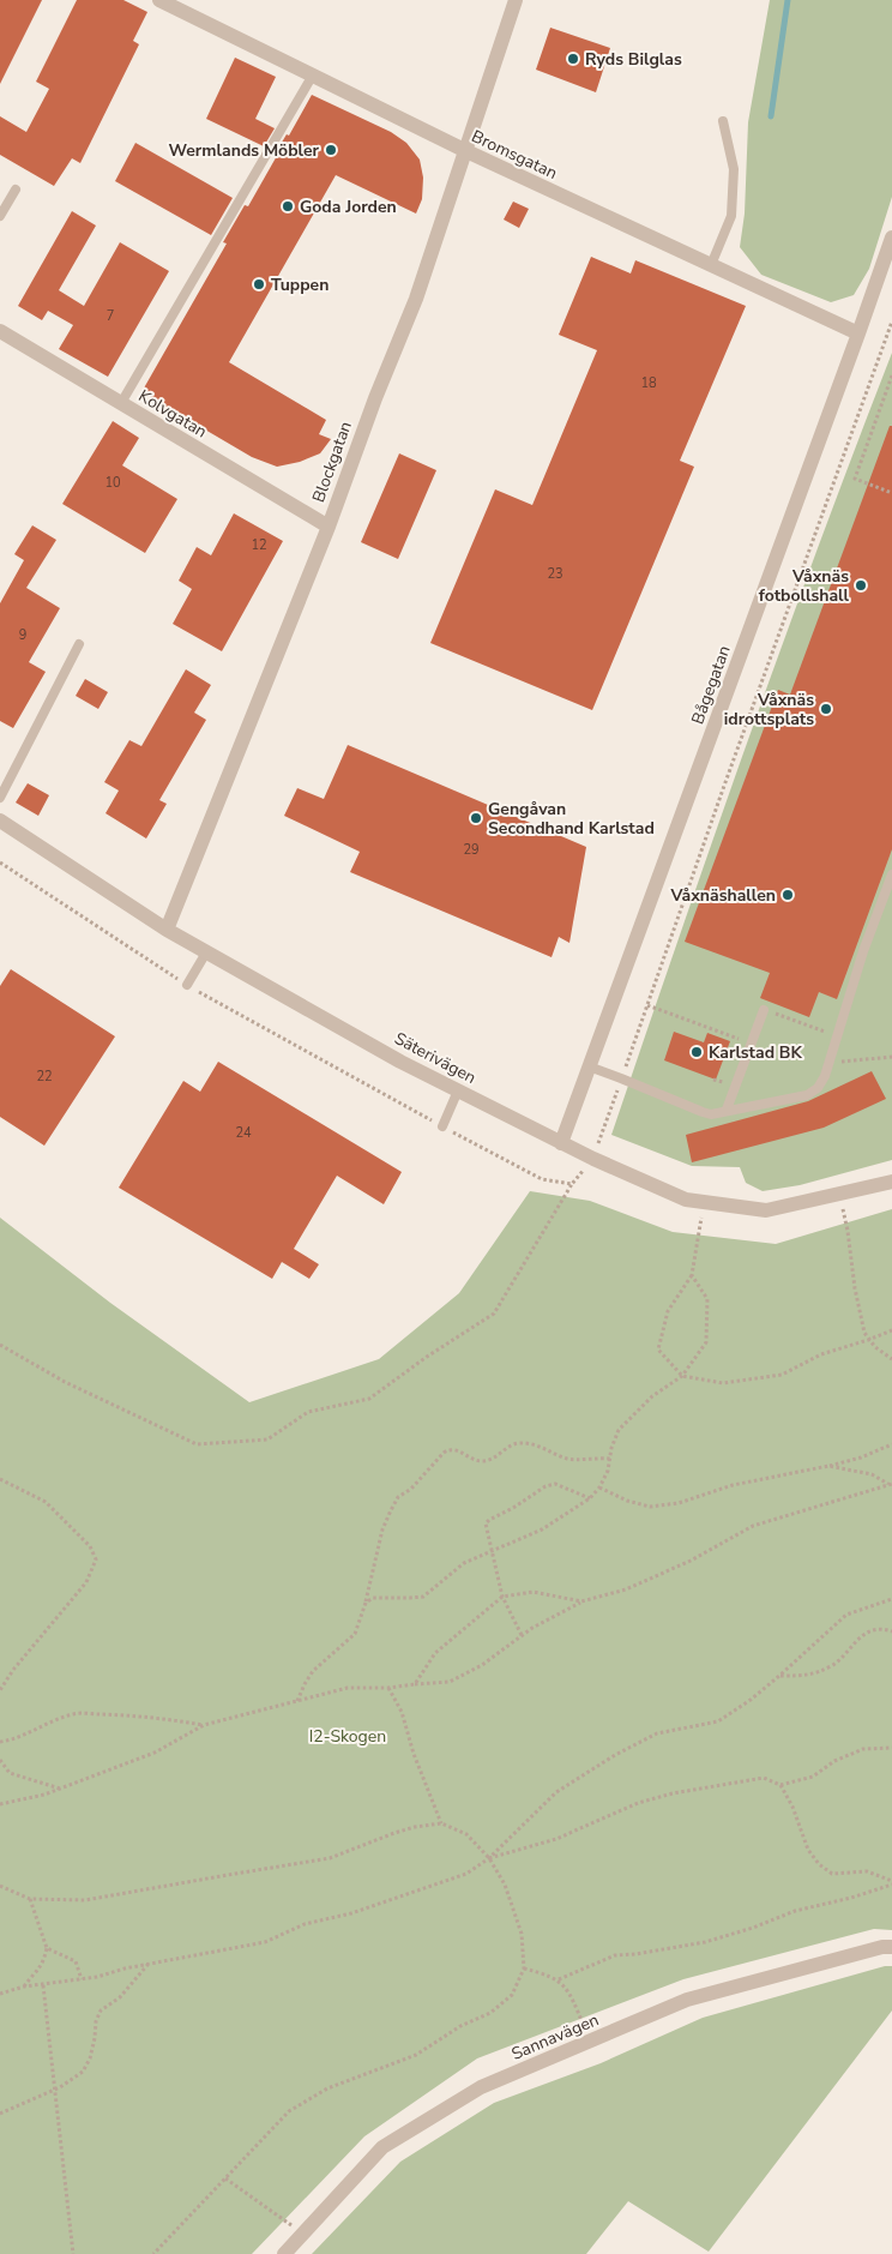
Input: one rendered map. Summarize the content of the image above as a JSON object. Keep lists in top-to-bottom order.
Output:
{
  "streets": {
    "street": [
      "Bromsgatan",
      "Kolvgatan",
      "Blockgatan",
      "Bågegatan",
      "Säterivägen",
      "Sannavägen"
    ]
  },
  "crossings": [
    ["Bromsgatan", "Blockgatan"],
    ["Bromsgatan", "Bågegatan"],
    ["Kolvgatan", "Blockgatan"],
    ["Blockgatan", "Säterivägen"],
    ["Bågegatan", "Säterivägen"]
  ],
  "parks": ["I2-Skogen"],
  "places": [
    "Ryds Bilglas",
    "Wermlands Möbler",
    "Goda Jorden",
    "Tuppen",
    "Våxnäs fotbollshall",
    "Våxnäs idrottsplats",
    "Gengåvan Secondhand Karlstad",
    "Våxnäshallen",
    "Karlstad BK"
  ],
  "house_numbers": [
    "7",
    "18",
    "10",
    "12",
    "23",
    "9",
    "29",
    "22",
    "24"
  ]
}
